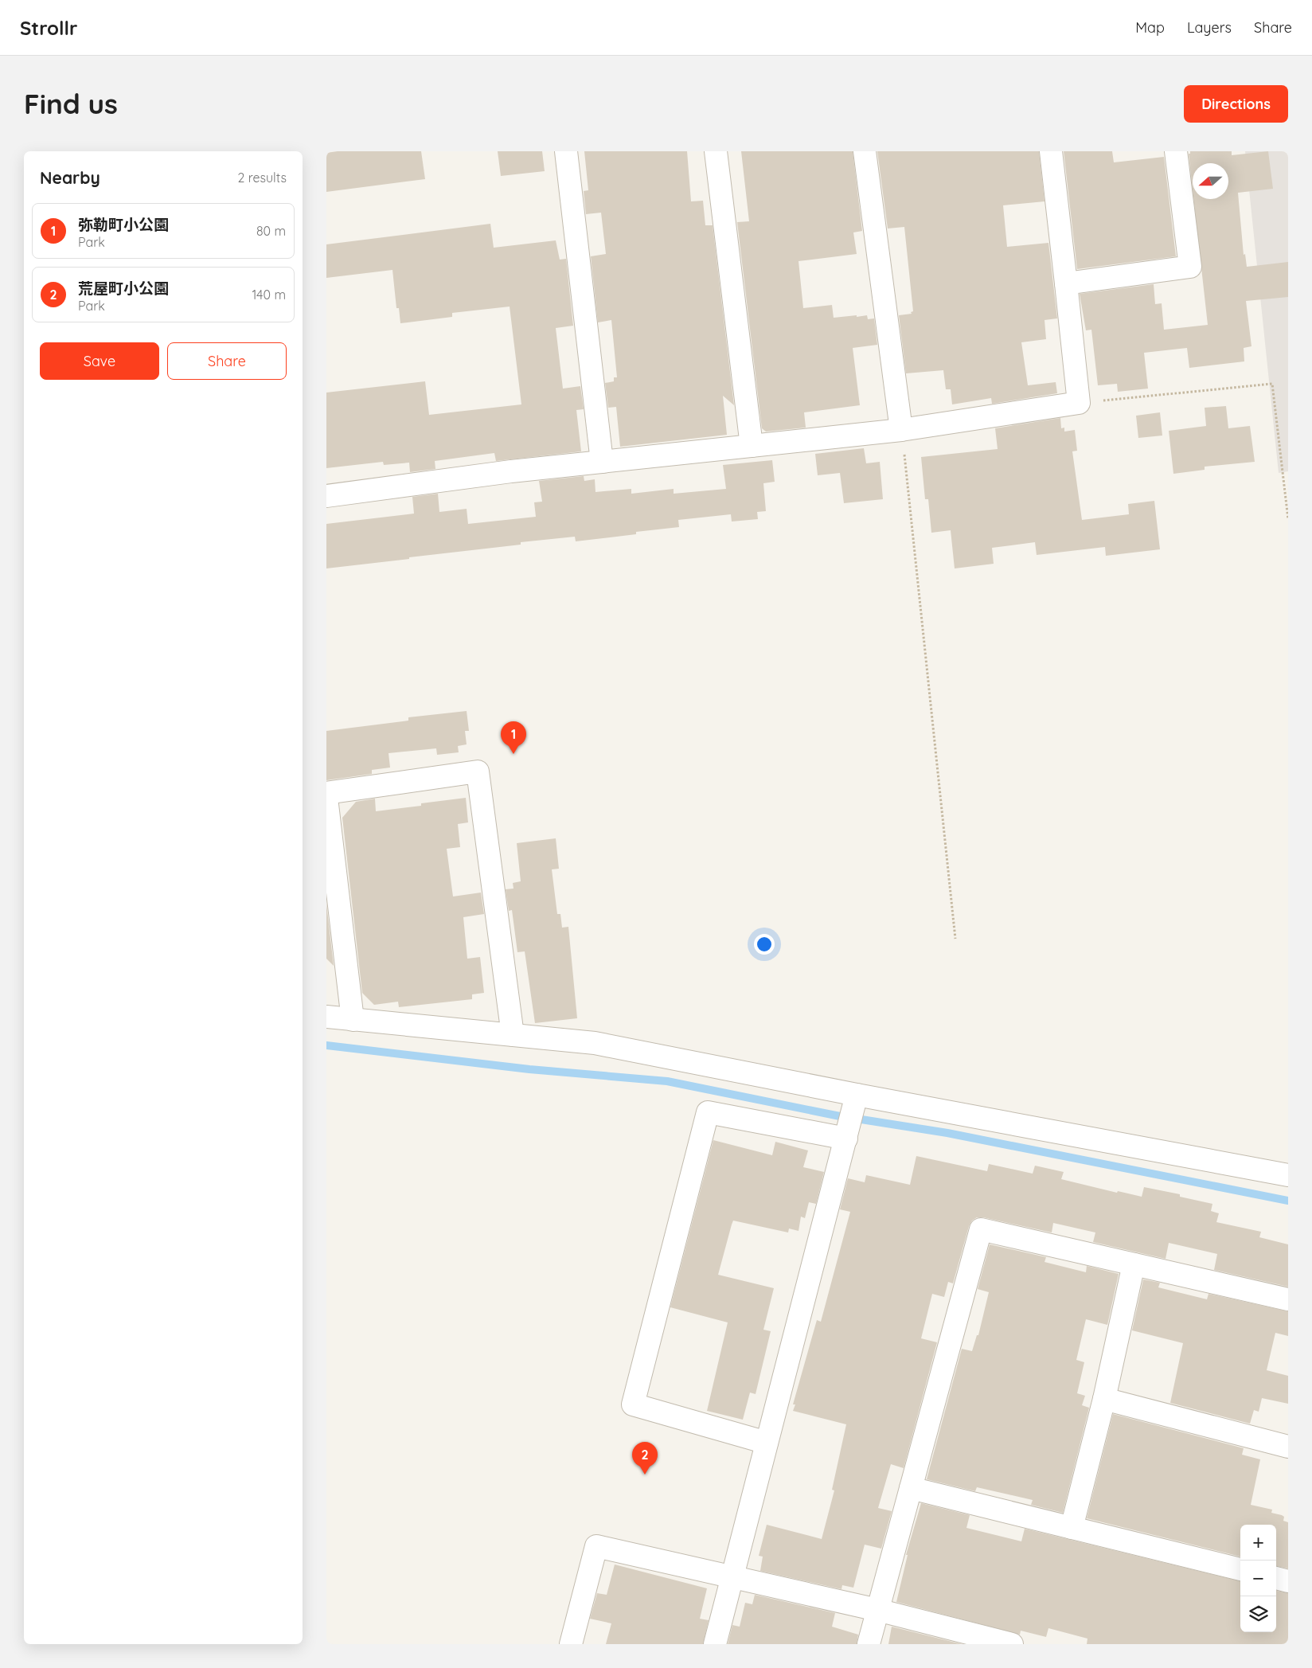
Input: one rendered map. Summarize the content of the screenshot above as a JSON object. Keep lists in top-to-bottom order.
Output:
{
  "north": "left",
  "page": {
    "header": "Strollr",
    "nav": ["Map", "Layers", "Share"],
    "buttons": [
      "Directions",
      ["Save", "Share"]
    ],
    "title": "Find us",
    "heading": ["Nearby", "2 results"],
    "list": [
      {
        "mark": "1",
        "name": "弥勒町小公園",
        "note": "Park",
        "value": "80 m"
      },
      {
        "mark": "2",
        "name": "荒屋町小公園",
        "note": "Park",
        "value": "140 m"
      }
    ],
    "pins": ["1", "2"],
    "map_buttons": ["+", "−"]
  }
}
